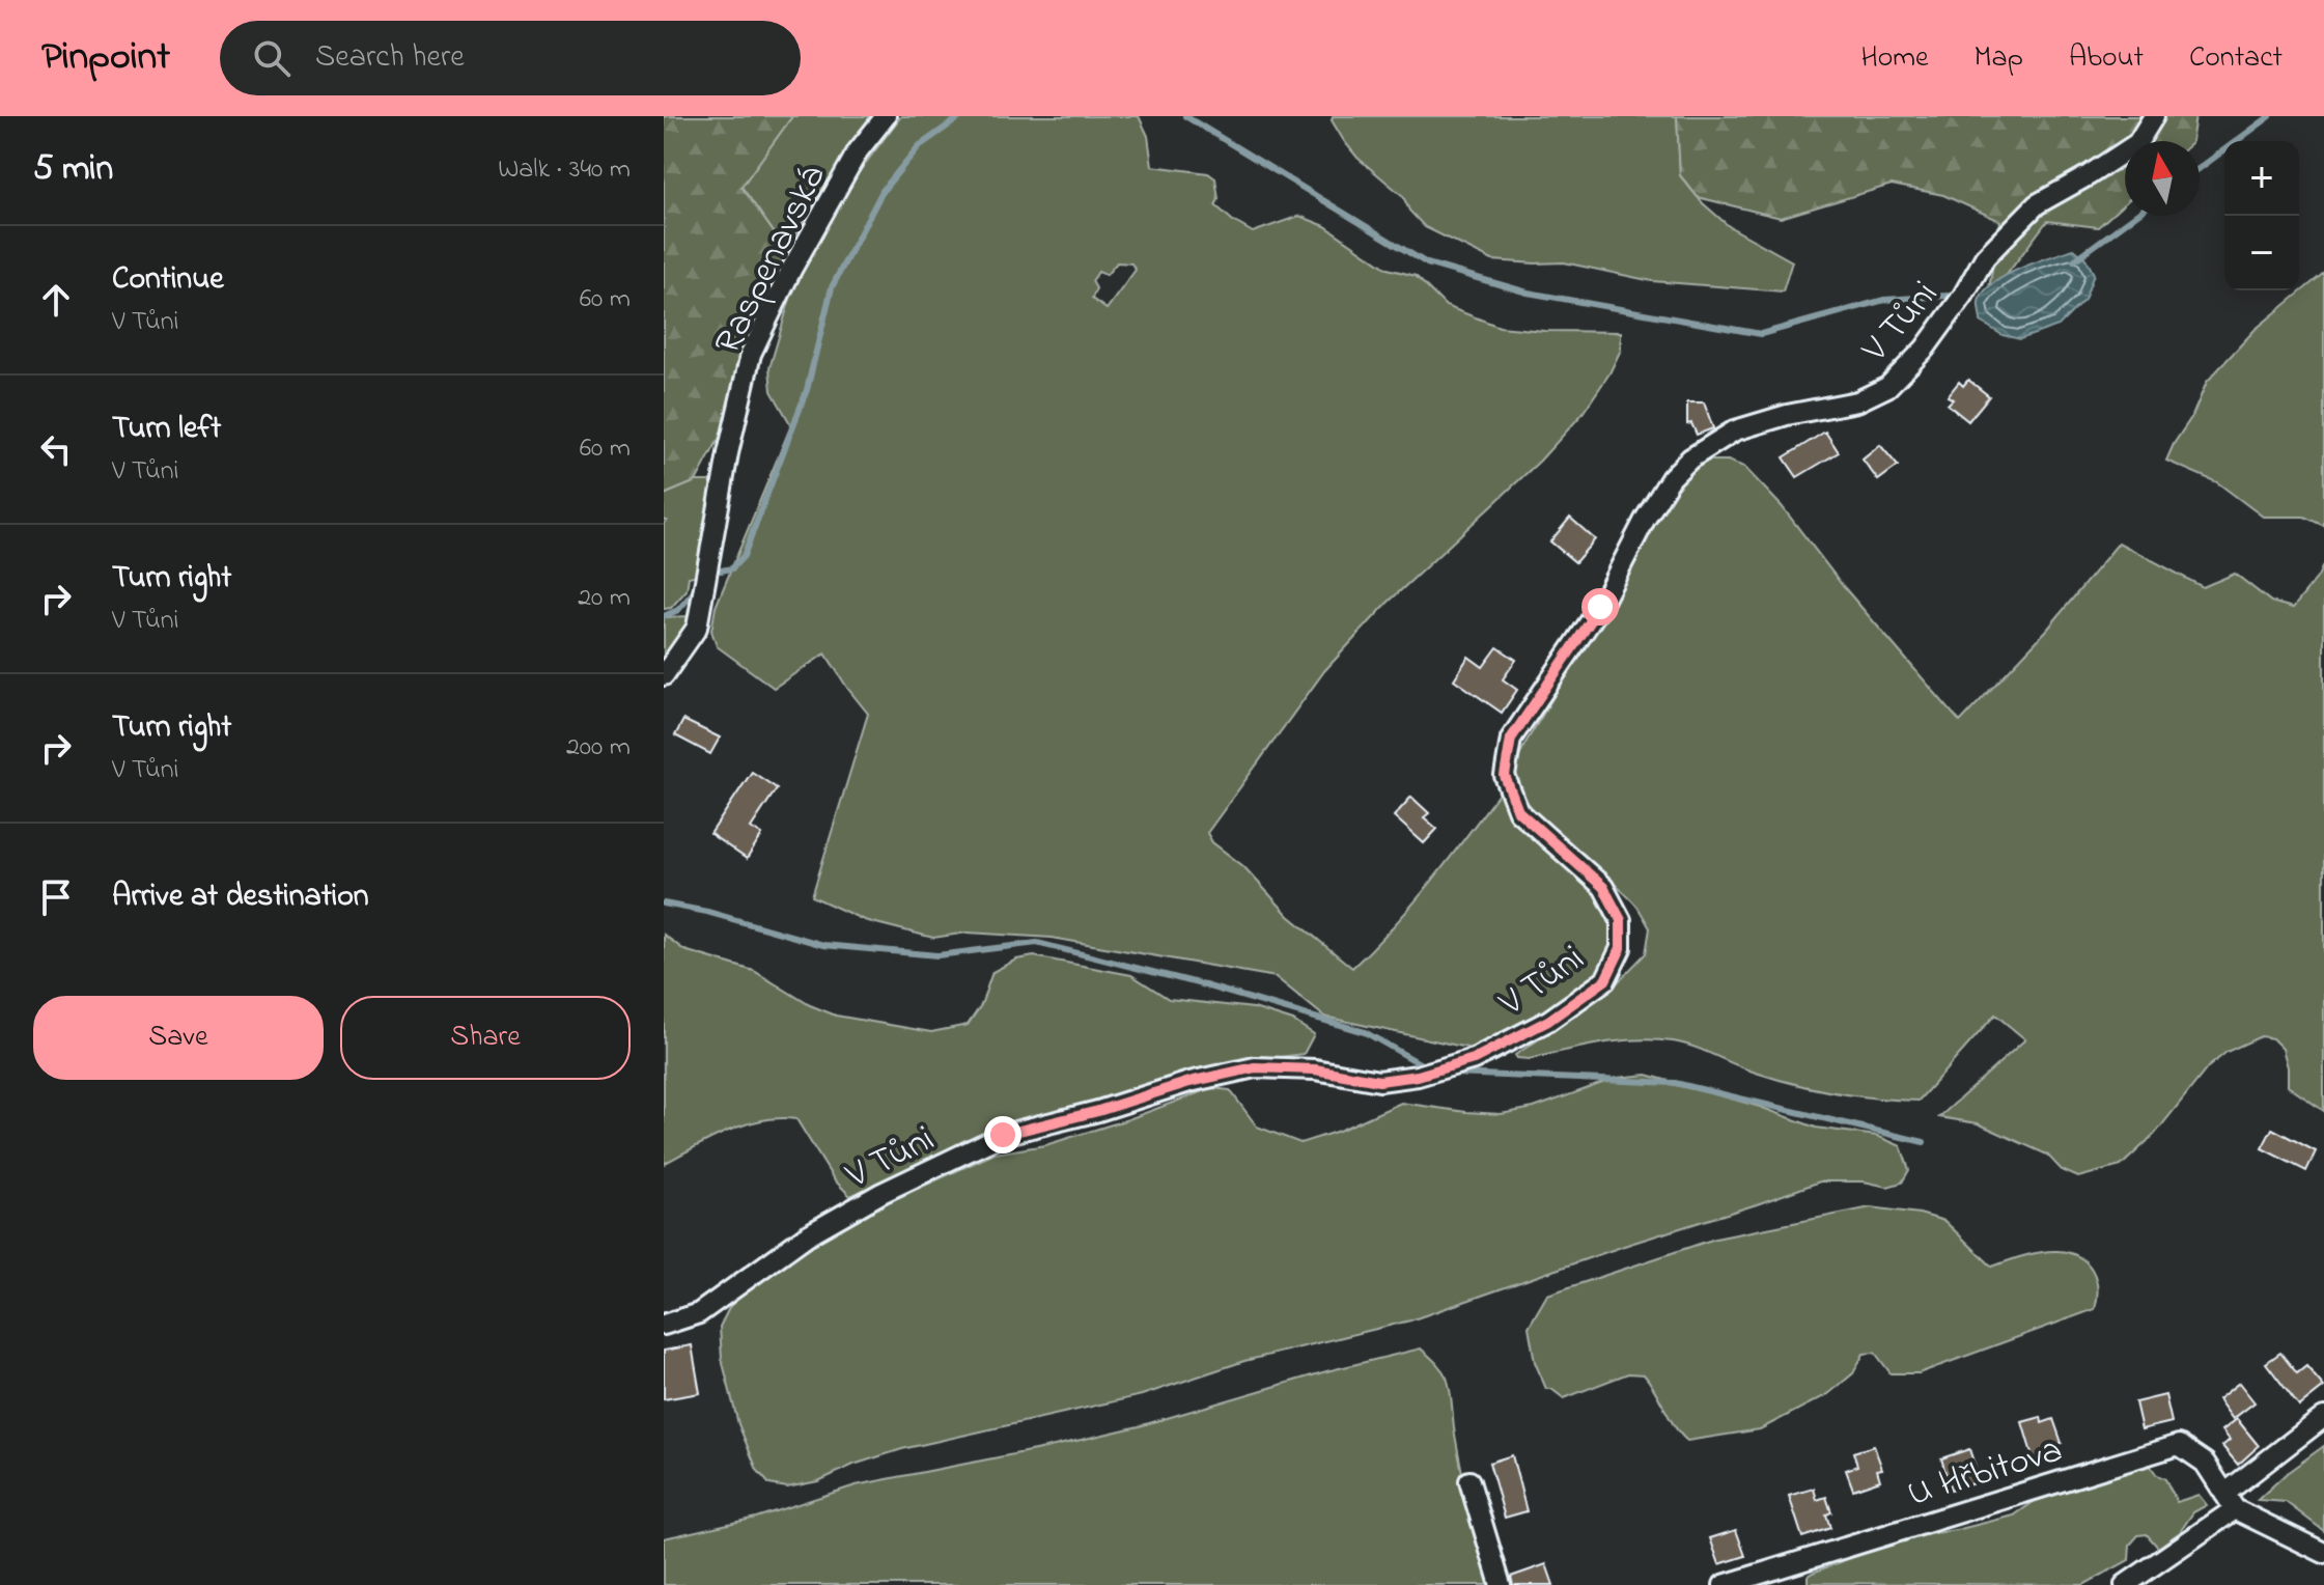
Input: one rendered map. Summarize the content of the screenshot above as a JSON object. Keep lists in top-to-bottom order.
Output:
{
  "streets": {
    "street": ["Raspenavská", "V Tůni", "U Hřbitova"]
  },
  "north": "top",
  "page": {
    "header": "Pinpoint",
    "search": "Search here",
    "nav": [
      "Home",
      "Map",
      "About",
      "Contact"
    ],
    "heading": ["5 min", "Walk · 340 m"],
    "map_buttons": ["+", "−"],
    "list": [
      ["Continue", "V Tůni", "60 m"],
      ["Turn left", "V Tůni", "60 m"],
      ["Turn right", "V Tůni", "20 m"],
      ["Turn right", "V Tůni", "200 m"],
      "Arrive at destination"
    ],
    "buttons": ["Save", "Share"]
  }
}
